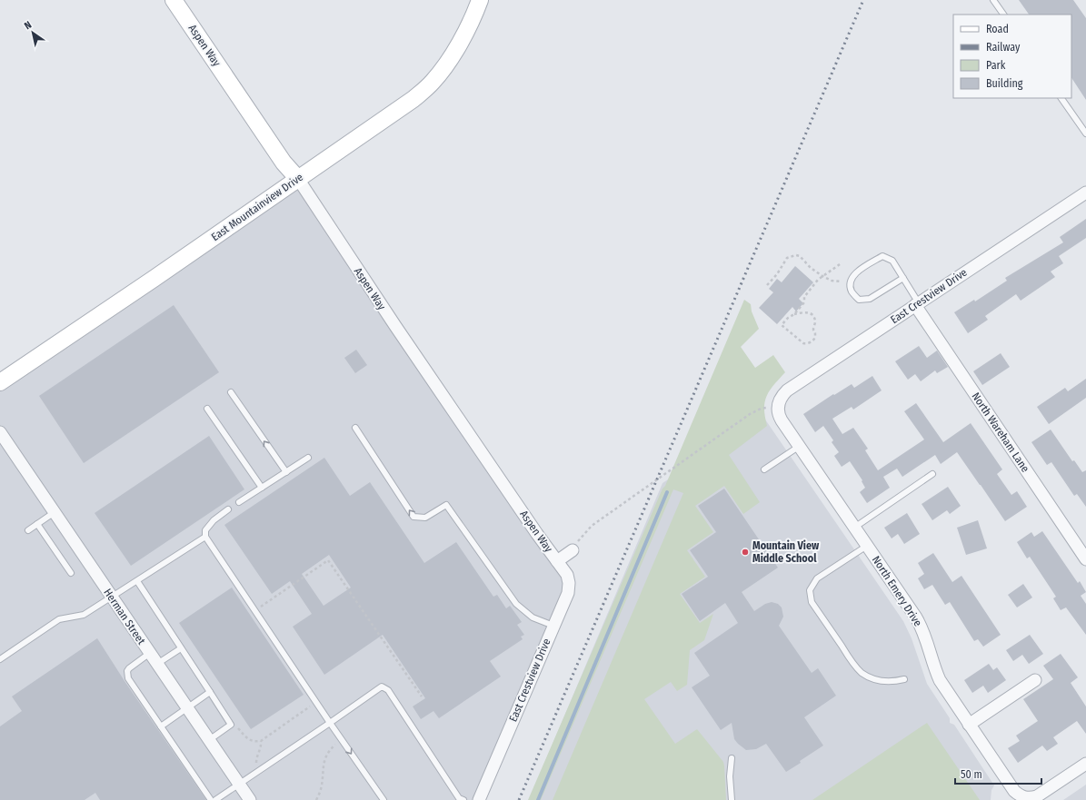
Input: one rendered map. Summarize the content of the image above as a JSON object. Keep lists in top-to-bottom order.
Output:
{
  "streets": {
    "main road": ["Aspen Way", "East Mountainview Drive"],
    "street": [
      "East Crestview Drive",
      "North Wareham Lane",
      "North Emery Drive",
      "Herman Street"
    ]
  },
  "crossings": [
    ["Aspen Way", "East Mountainview Drive"],
    ["Aspen Way", "East Crestview Drive"],
    ["East Crestview Drive", "North Wareham Lane"],
    ["East Crestview Drive", "North Emery Drive"]
  ],
  "places": ["Mountain View Middle School"],
  "legend": [
    "Road",
    "Railway",
    "Park",
    "Building"
  ],
  "scale_bar": "50 m",
  "north": "top left"
}
